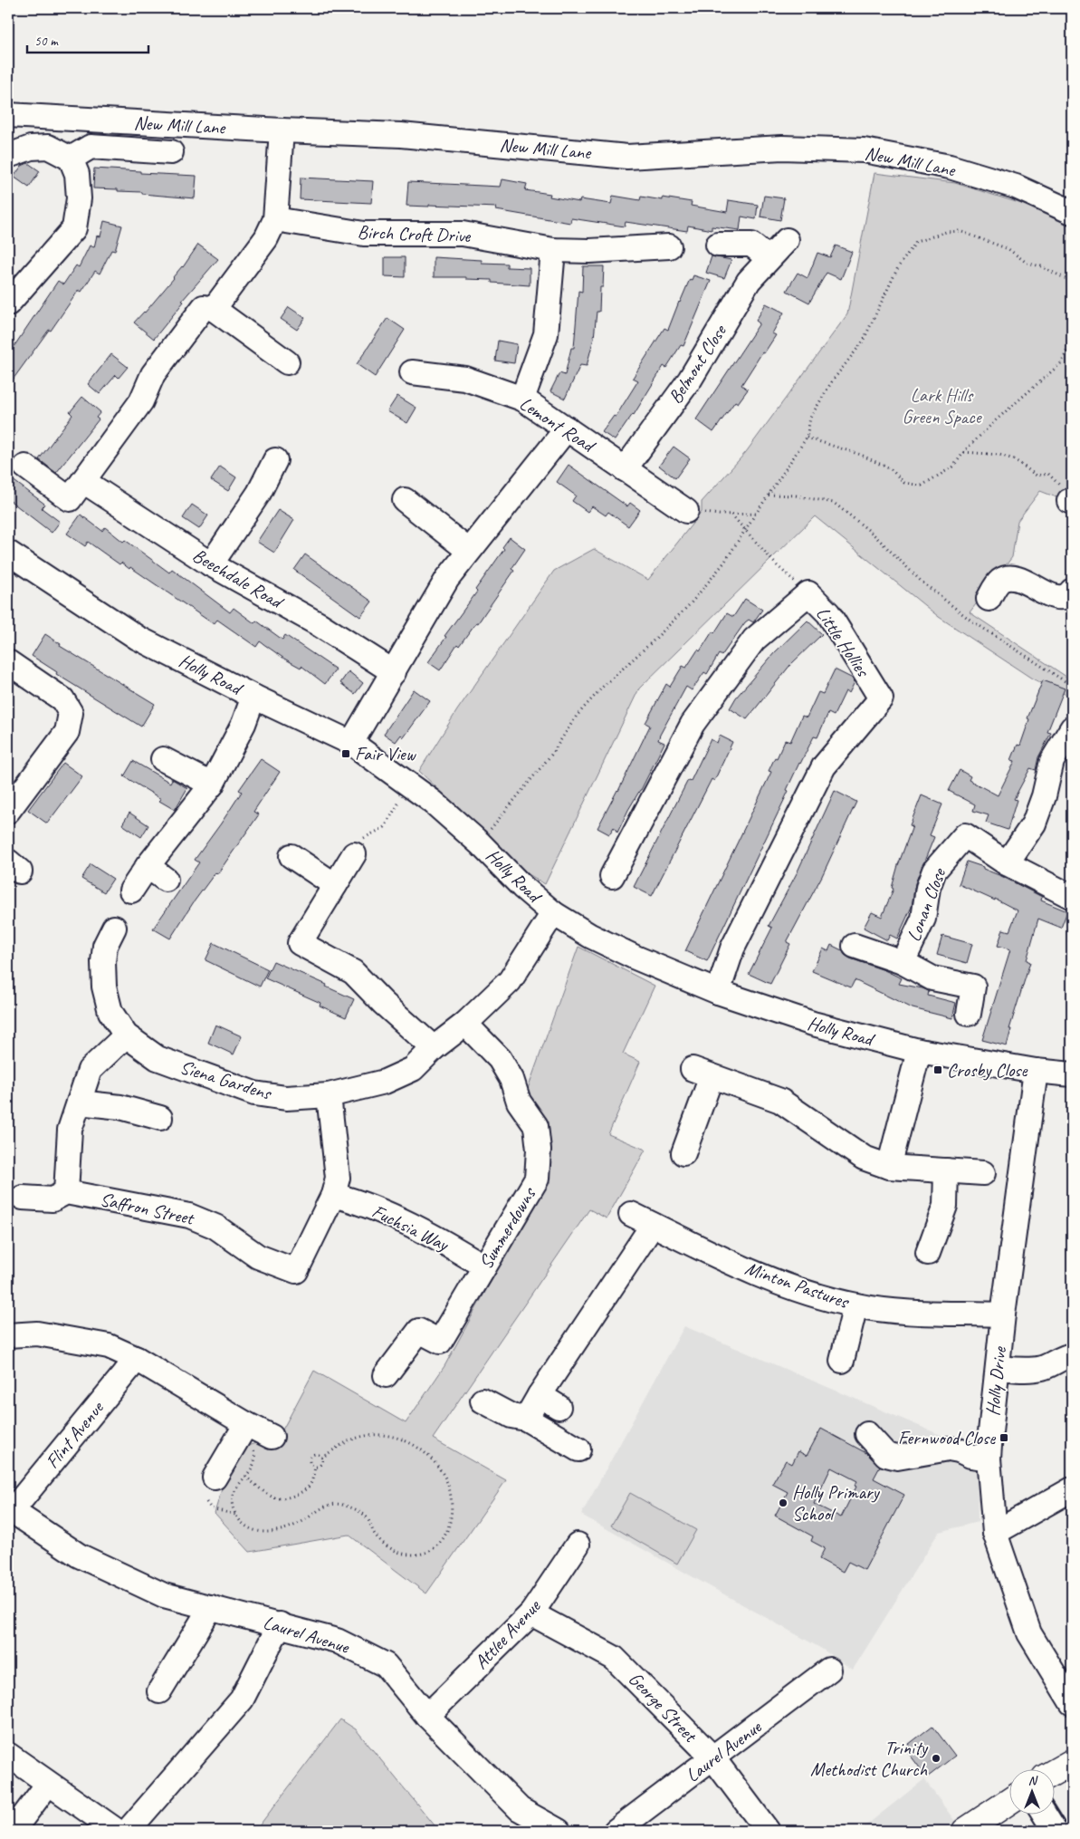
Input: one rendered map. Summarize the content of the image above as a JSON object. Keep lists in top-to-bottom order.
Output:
{
  "streets": {
    "street": [
      "New Mill Lane",
      "Birch Croft Drive",
      "Belmont Close",
      "Lemont Road",
      "Beechdale Road",
      "Little Hollies",
      "Holly Road",
      "Lonan Close",
      "Siena Gardens",
      "Saffron Street",
      "Fuchsia Way",
      "Summerdowns",
      "Minton Pastures",
      "Holly Drive",
      "Flint Avenue",
      "Laurel Avenue",
      "Attlee Avenue",
      "George Street"
    ]
  },
  "crossings": [
    ["Belmont Close", "Lemont Road"],
    ["Little Hollies", "Holly Road"],
    ["Holly Road", "Siena Gardens"],
    ["Holly Road", "Holly Drive"],
    ["Siena Gardens", "Summerdowns"],
    ["Saffron Street", "Fuchsia Way"],
    ["Fuchsia Way", "Summerdowns"],
    ["Minton Pastures", "Holly Drive"],
    ["Flint Avenue", "Laurel Avenue"],
    ["Laurel Avenue", "Attlee Avenue"],
    ["Laurel Avenue", "George Street"],
    ["Attlee Avenue", "George Street"]
  ],
  "parks": ["Lark Hills Green Space"],
  "places": {
    "transit": ["Fair View", "Crosby Close", "Fernwood Close"],
    "other": ["Holly Primary School", "Trinity Methodist Church"]
  },
  "scale_bar": "50 m",
  "north": "top"
}
